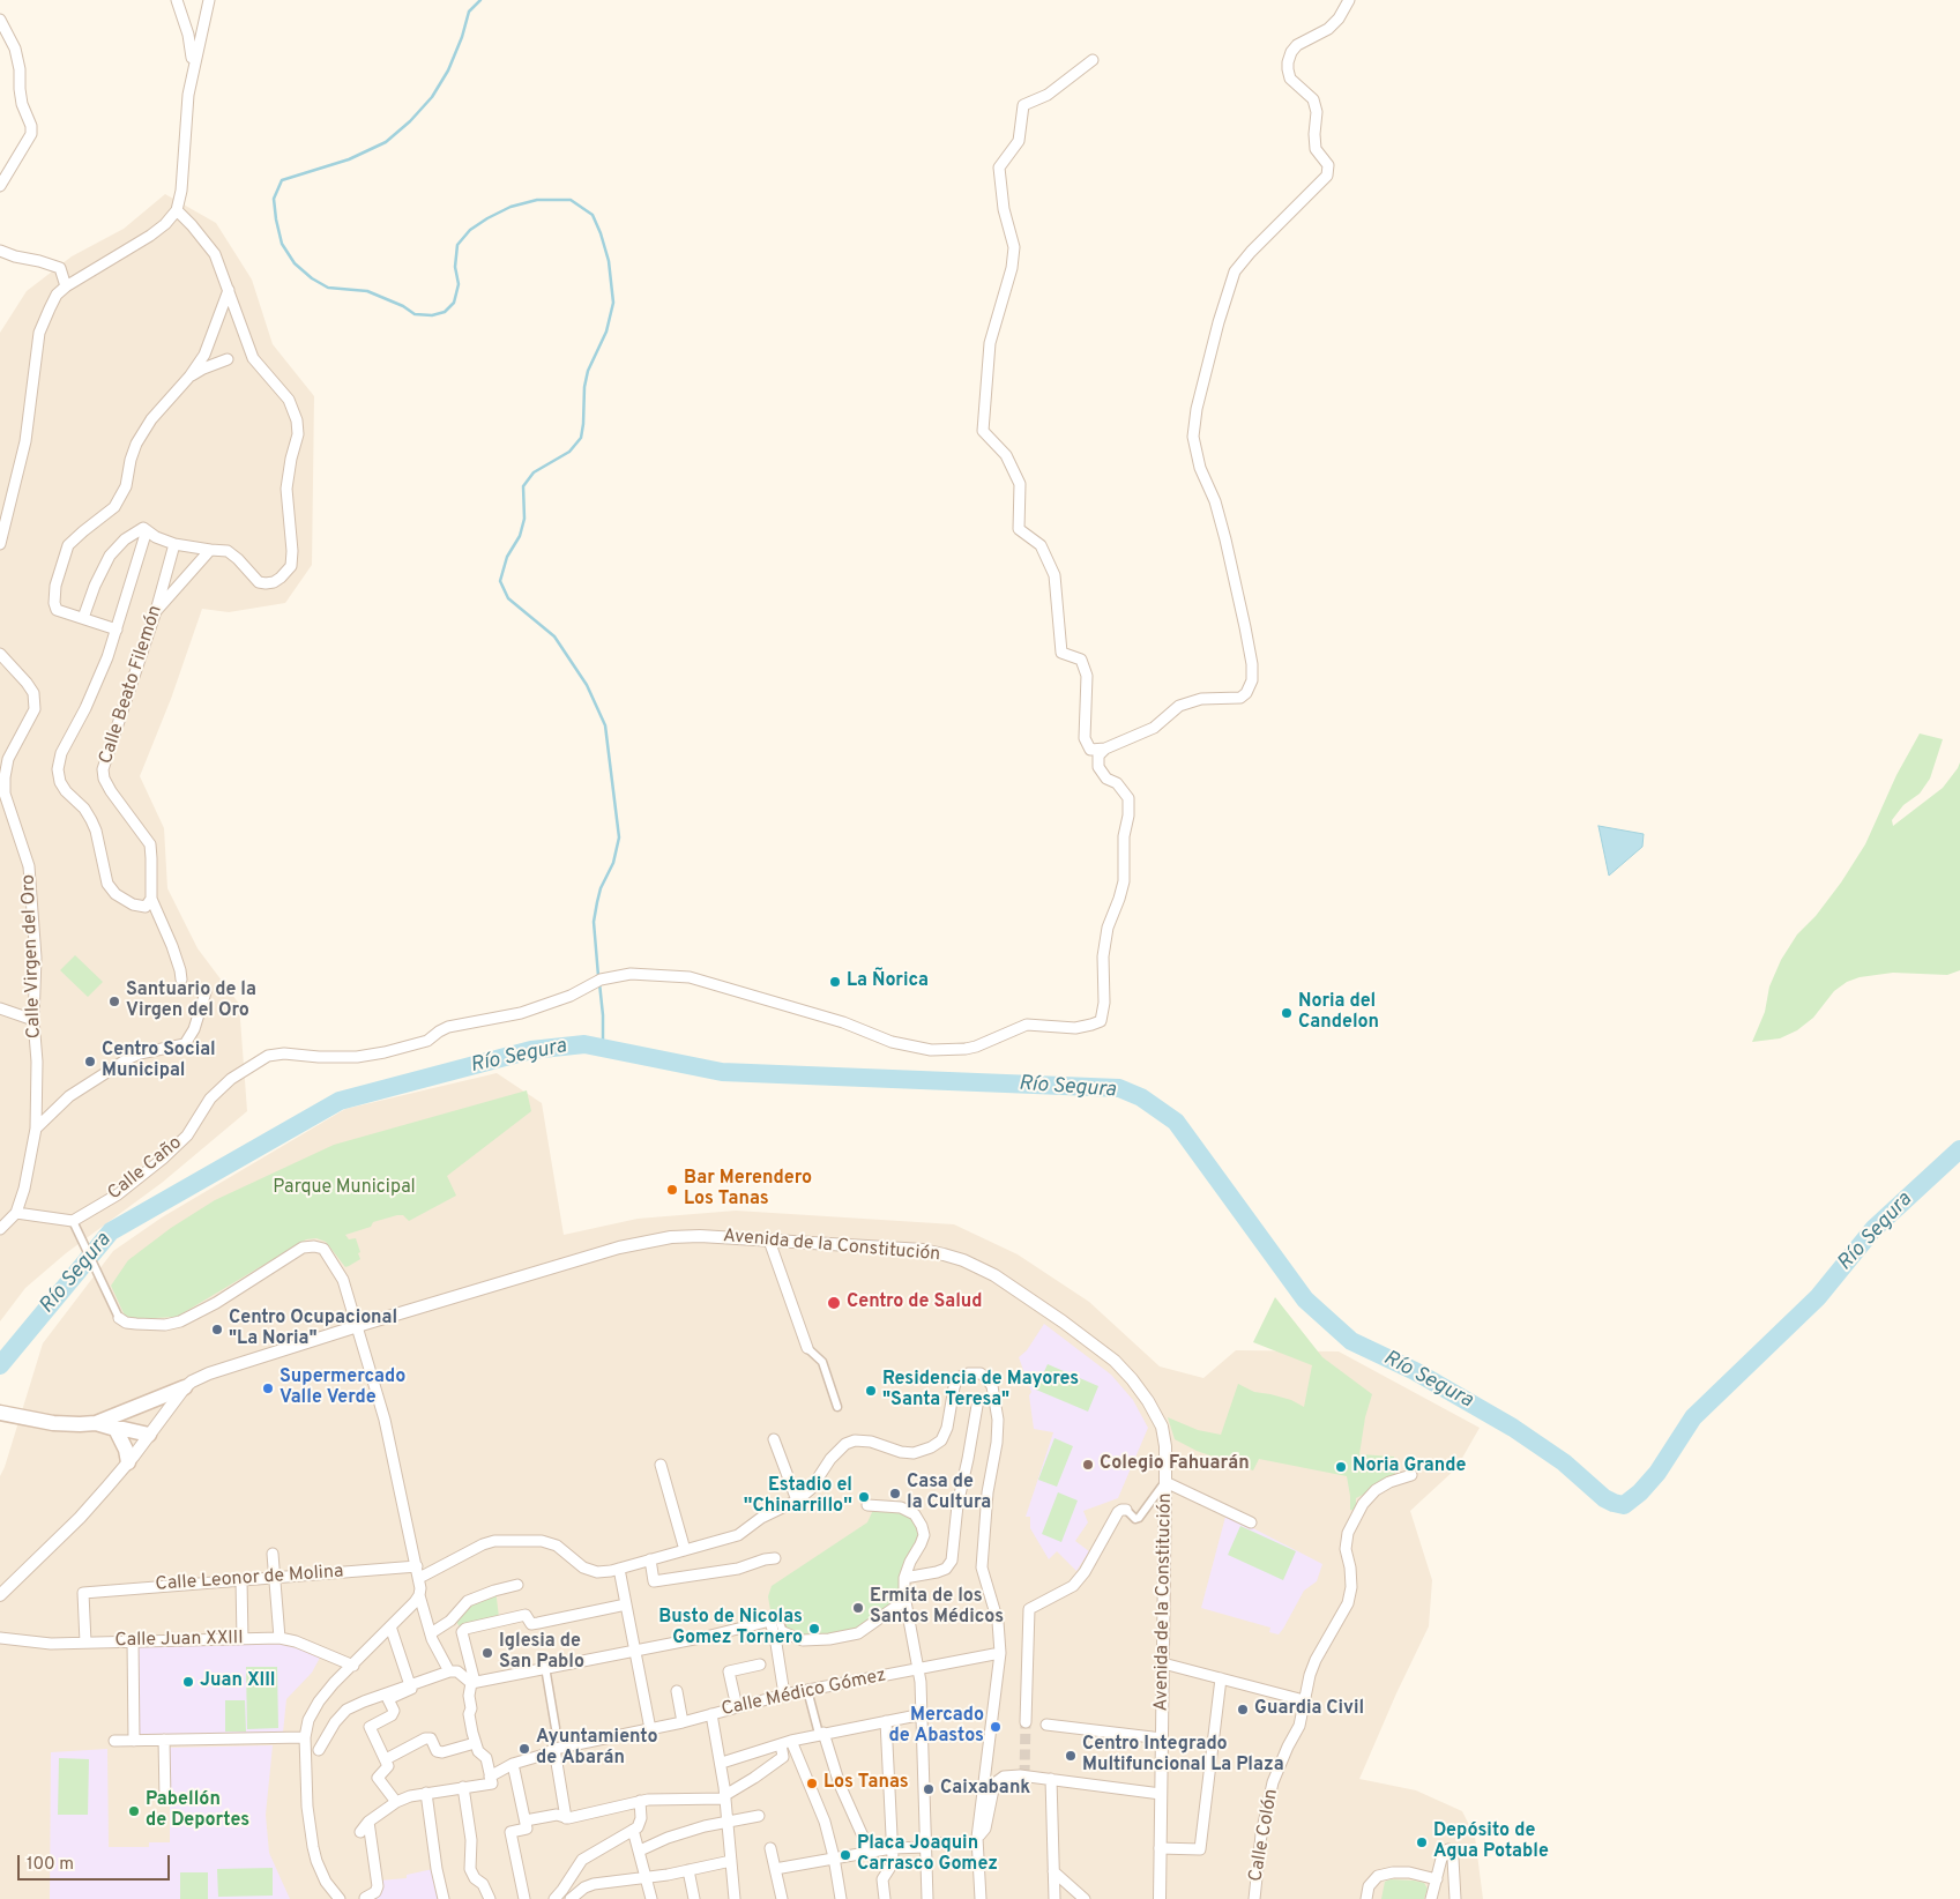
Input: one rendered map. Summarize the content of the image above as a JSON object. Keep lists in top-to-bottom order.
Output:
{
  "streets": {
    "street": [
      "Calle Beato Filemón",
      "Calle Virgen del Oro",
      "Calle Caño",
      "Avenida de la Constitución",
      "Calle Leonor de Molina",
      "Calle Juan XXIII",
      "Calle Médico Gómez",
      "Calle Colón"
    ]
  },
  "crossings": [
    ["Calle Leonor de Molina", "Calle Juan XXIII"]
  ],
  "water": ["Río Segura"],
  "parks": ["Parque Municipal"],
  "places": [
    "La Ñorica",
    "Santuario de la Virgen del Oro",
    "Noria del Candelon",
    "Centro Social Municipal",
    "Bar Merendero Los Tanas",
    "Centro de Salud",
    "Centro Ocupacional \"La Noria\"",
    "Supermercado Valle Verde",
    "Residencia de Mayores \"Santa Teresa\"",
    "Colegio Fahuarán",
    "Noria Grande",
    "Casa de la Cultura",
    "Estadio el ''Chinarrillo''",
    "Ermita de los Santos Médicos",
    "Busto de Nicolas Gomez Tornero",
    "Iglesia de San Pablo",
    "Juan XIII",
    "Guardia Civil",
    "Mercado de Abastos",
    "Ayuntamiento de Abarán",
    "Centro Integrado Multifuncional La Plaza",
    "Los Tanas",
    "Caixabank",
    "Pabellón de Deportes",
    "Depósito de Agua Potable",
    "Placa Joaquin Carrasco Gomez"
  ],
  "scale_bar": "100 m"
}
